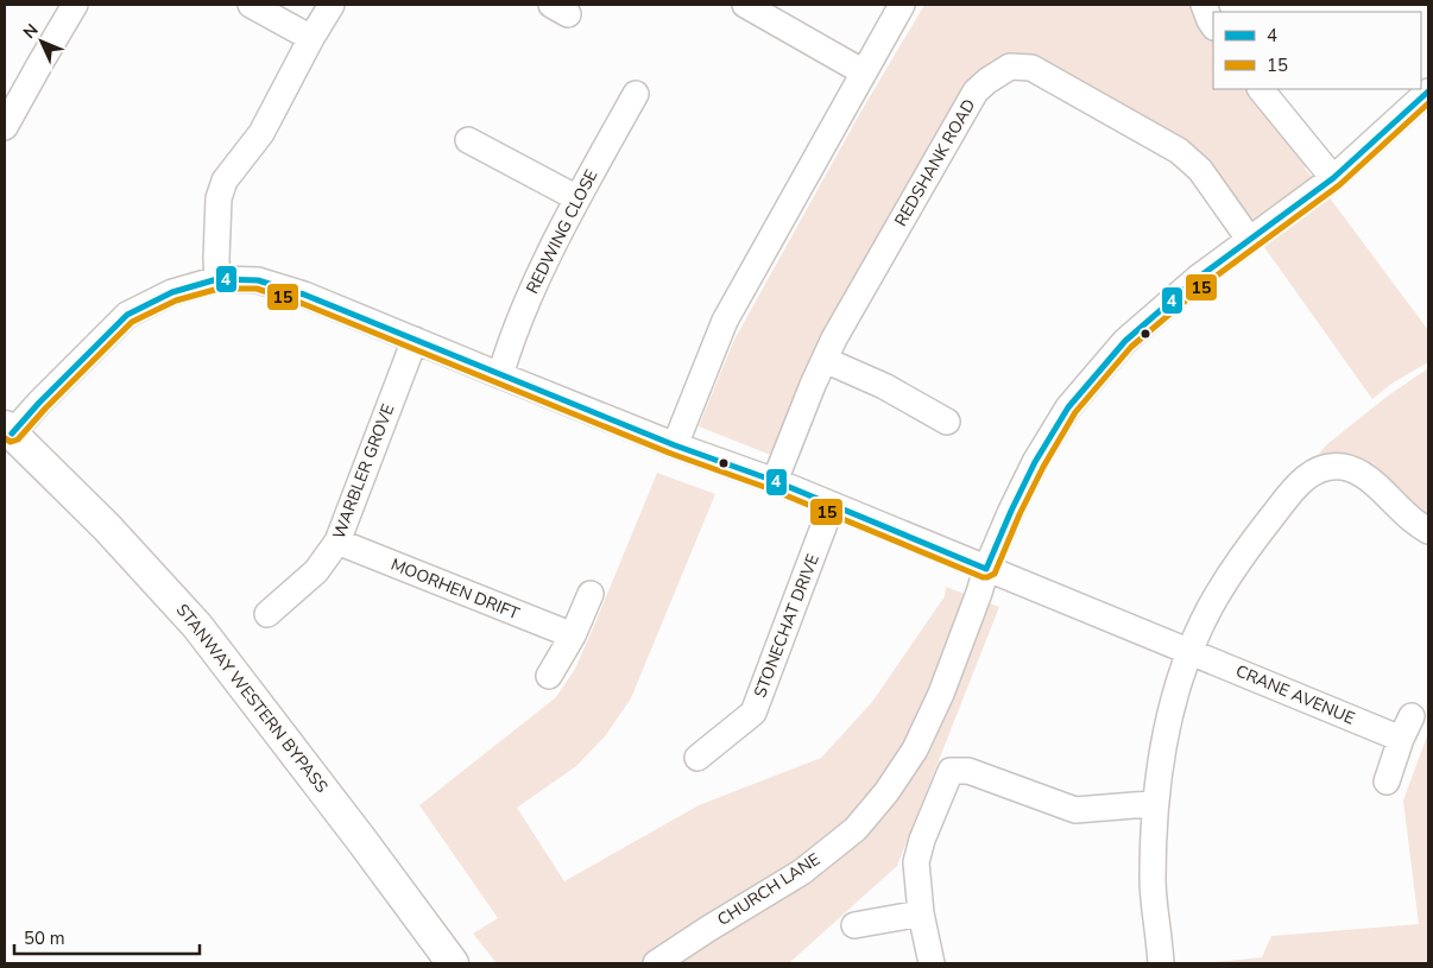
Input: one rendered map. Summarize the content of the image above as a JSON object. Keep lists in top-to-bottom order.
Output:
{
  "streets": {
    "street": [
      "REDSHANK ROAD",
      "REDWING CLOSE",
      "WARBLER GROVE",
      "MOORHEN DRIFT",
      "STONECHAT DRIVE",
      "CRANE AVENUE",
      "STANWAY WESTERN BYPASS",
      "CHURCH LANE"
    ]
  },
  "crossings": [
    ["REDSHANK ROAD", "CRANE AVENUE"],
    ["REDSHANK ROAD", "CHURCH LANE"],
    ["REDWING CLOSE", "CRANE AVENUE"],
    ["WARBLER GROVE", "MOORHEN DRIFT"],
    ["WARBLER GROVE", "CRANE AVENUE"],
    ["STONECHAT DRIVE", "CRANE AVENUE"],
    ["CRANE AVENUE", "STANWAY WESTERN BYPASS"],
    ["CRANE AVENUE", "CHURCH LANE"]
  ],
  "lines": ["transit line 4", "transit line 15"],
  "legend": ["4", "15"],
  "scale_bar": "50 m",
  "north": "top left"
}
